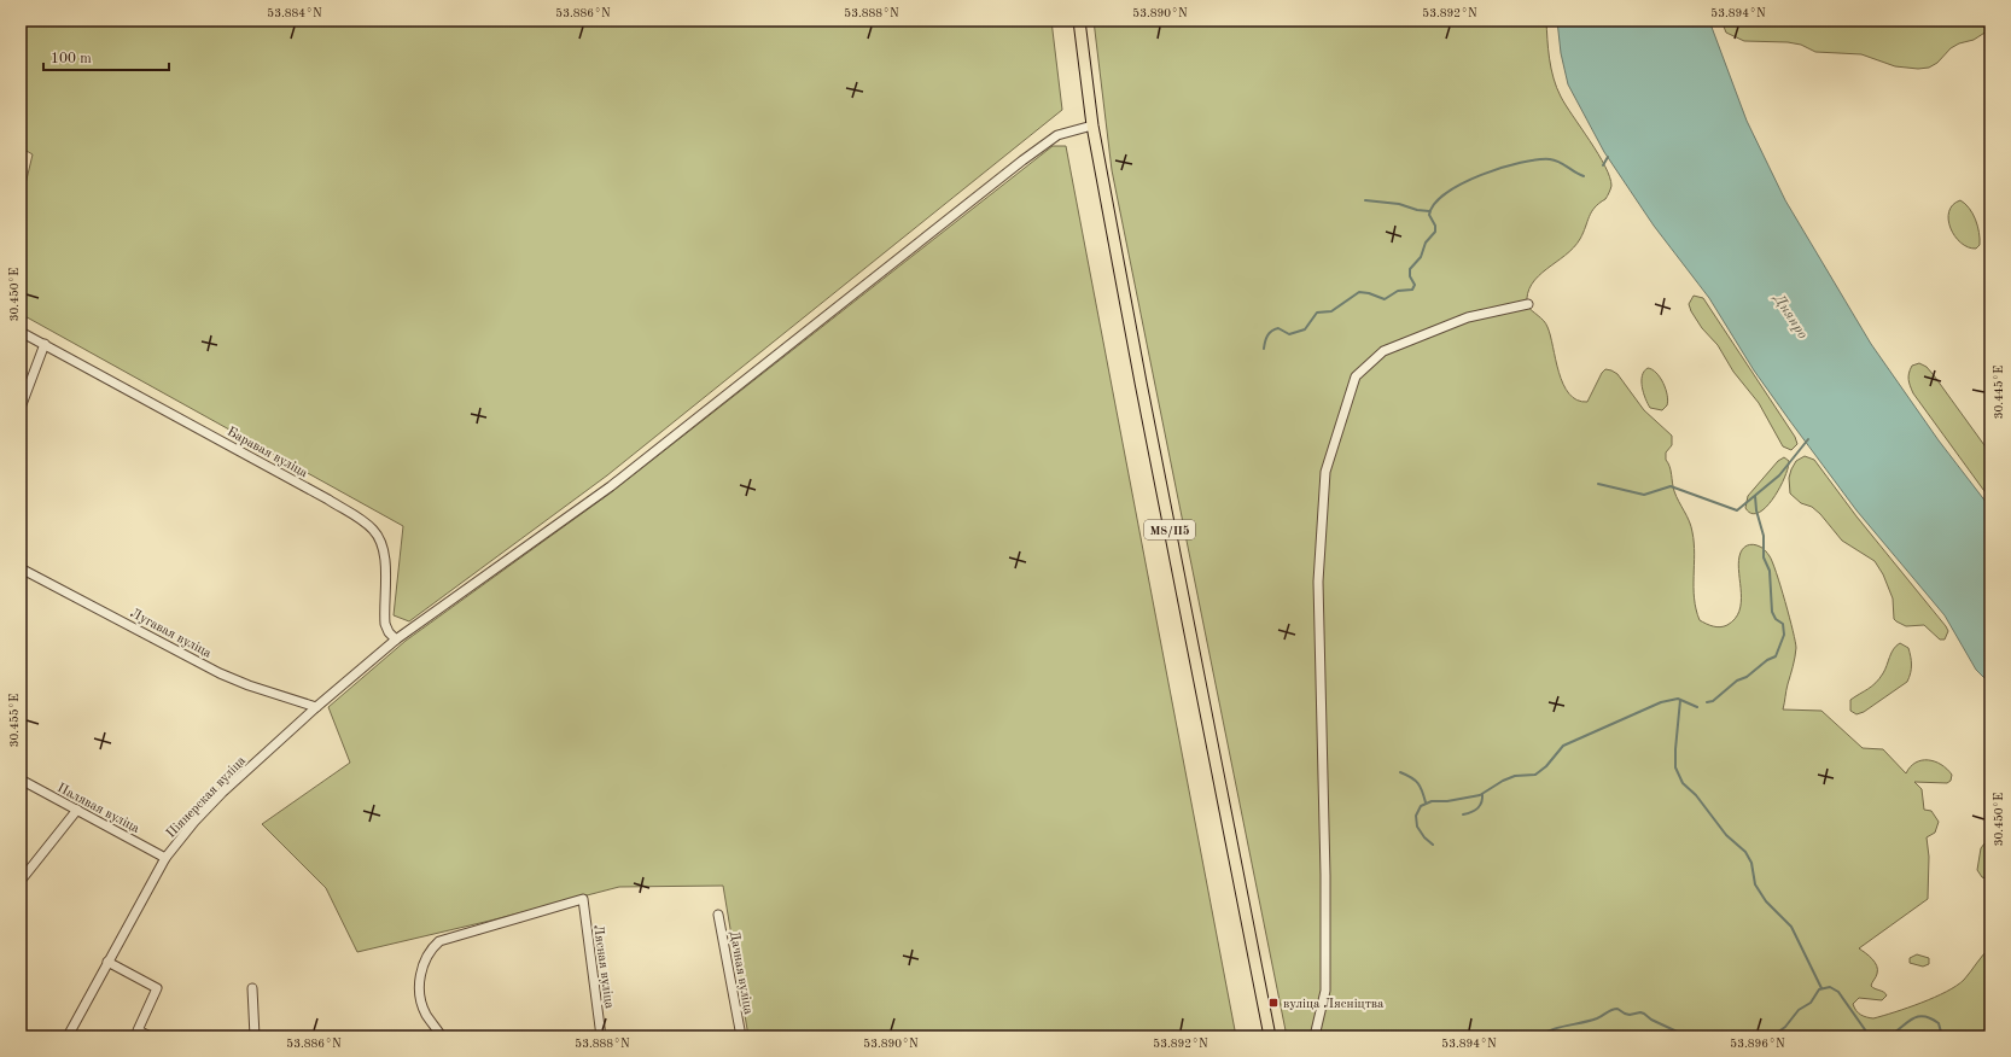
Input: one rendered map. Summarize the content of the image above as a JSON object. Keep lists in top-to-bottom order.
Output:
{
  "streets": {
    "main road": ["М8/П5"],
    "street": [
      "Баравая вуліца",
      "Лугавая вуліца",
      "Піянерская вуліца",
      "Палявая вуліца",
      "Лясная вуліца",
      "Дачная вуліца"
    ]
  },
  "crossings": [
    ["Баравая вуліца", "Піянерская вуліца"],
    ["М8/П5", "Піянерская вуліца"],
    ["Лугавая вуліца", "Піянерская вуліца"],
    ["Піянерская вуліца", "Палявая вуліца"]
  ],
  "water": ["Дняпро"],
  "places": {
    "transit": ["вуліца Лясніцтва"]
  },
  "scale_bar": "100 m",
  "coordinates": [
    "53.884°N",
    "53.886°N",
    "53.888°N",
    "53.890°N",
    "53.892°N",
    "53.894°N",
    "30.450°E",
    "30.445°E",
    "30.455°E",
    "53.896°N"
  ]
}
